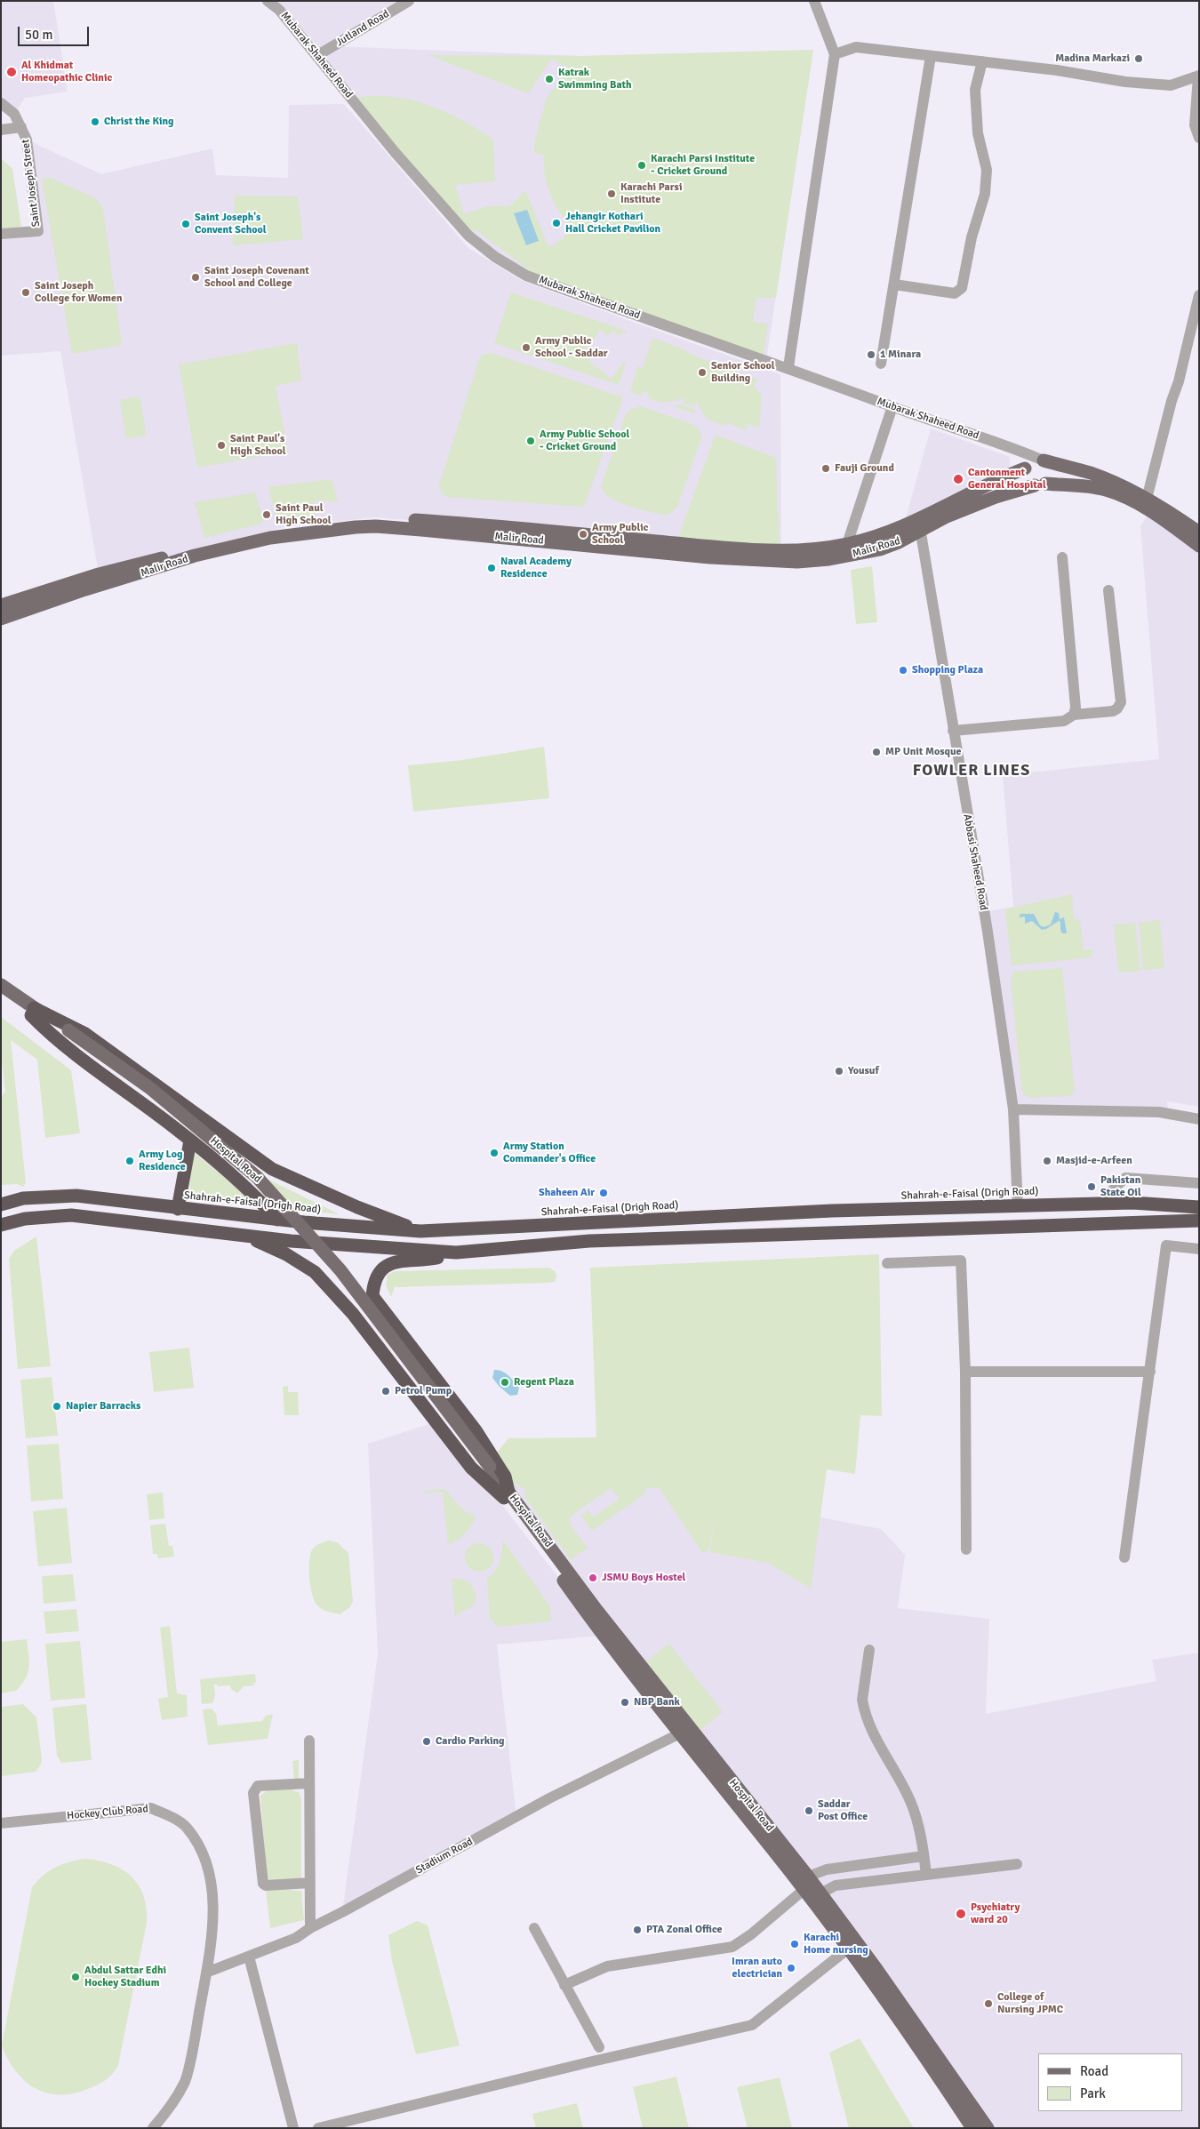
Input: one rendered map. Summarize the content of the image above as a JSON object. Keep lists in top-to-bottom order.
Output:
{
  "streets": {
    "highway": ["Shahrah-e-Faisal (Drigh Road)"],
    "main road": ["Mubarak Shaheed Road", "Malir Road", "Hospital Road"],
    "street": [
      "Jutland Road",
      "Saint Joseph Street",
      "Abbasi Shaheed Road",
      "Hockey Club Road",
      "Stadium Road"
    ]
  },
  "crossings": [
    ["Jutland Road", "Mubarak Shaheed Road"],
    ["Mubarak Shaheed Road", "Malir Road"],
    ["Malir Road", "Abbasi Shaheed Road"],
    ["Abbasi Shaheed Road", "Shahrah-e-Faisal (Drigh Road)"],
    ["Hospital Road", "Stadium Road"],
    ["Hockey Club Road", "Stadium Road"]
  ],
  "districts": ["FOWLER LINES"],
  "places": [
    "Madina Markazi",
    "Al Khidmat Homeopathic Clinic",
    "Katrak Swimming Bath",
    "Christ the King",
    "Karachi Parsi Institute - Cricket Ground",
    "Karachi Parsi Institute",
    "Jehangir Kothari Hall Cricket Pavilion",
    "Saint Joseph's Convent School",
    "Saint Joseph Covenant School and College",
    "Saint Joseph College for Women",
    "Army Public School - Saddar",
    "1 Minara",
    "Senior School Building",
    "Army Public School - Cricket Ground",
    "Saint Paul's High School",
    "Fauji Ground",
    "Cantonment General Hospital",
    "Saint Paul High School",
    "Army Public School",
    "Naval Academy Residence",
    "Shopping Plaza",
    "MP Unit Mosque",
    "Yousuf",
    "Army Station Commander's Office",
    "Army Log Residence",
    "Masjid-e-Arfeen",
    "Pakistan State Oil",
    "Shaheen Air",
    "Regent Plaza",
    "Petrol Pump",
    "Napier Barracks",
    "JSMU Boys Hostel",
    "NBP Bank",
    "Cardio Parking",
    "Saddar Post Office",
    "Psychiatry ward 20",
    "PTA Zonal Office",
    "Karachi Home nursing",
    "Imran auto electrician",
    "Abdul Sattar Edhi Hockey Stadium",
    "College of Nursing JPMC"
  ],
  "legend": ["Road", "Park"],
  "scale_bar": "50 m"
}
